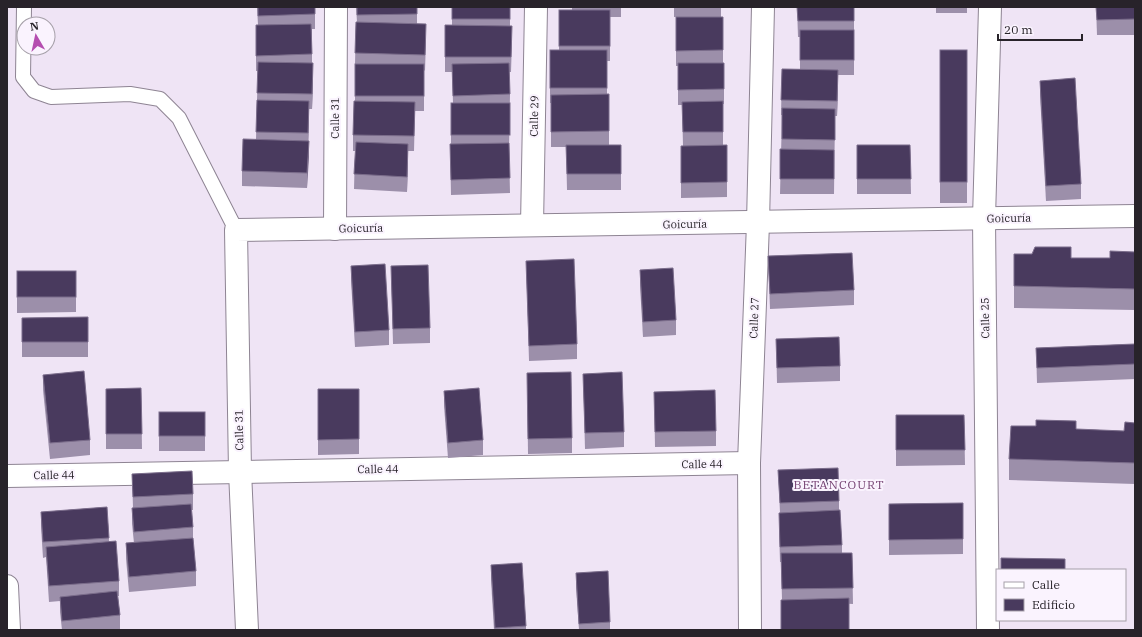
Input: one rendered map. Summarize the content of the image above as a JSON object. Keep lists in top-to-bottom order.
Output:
{
  "streets": {
    "street": [
      "Calle 29",
      "Calle 31",
      "Goicuría",
      "Calle 27",
      "Calle 25",
      "Calle 44"
    ]
  },
  "crossings": [
    ["Calle 29", "Goicuría"],
    ["Calle 31", "Goicuría"],
    ["Calle 31", "Calle 44"],
    ["Goicuría", "Calle 27"],
    ["Goicuría", "Calle 25"],
    ["Calle 27", "Calle 44"]
  ],
  "districts": ["BETANCOURT"],
  "legend": ["Calle", "Edificio"],
  "scale_bar": "20 m",
  "north": "top"
}
